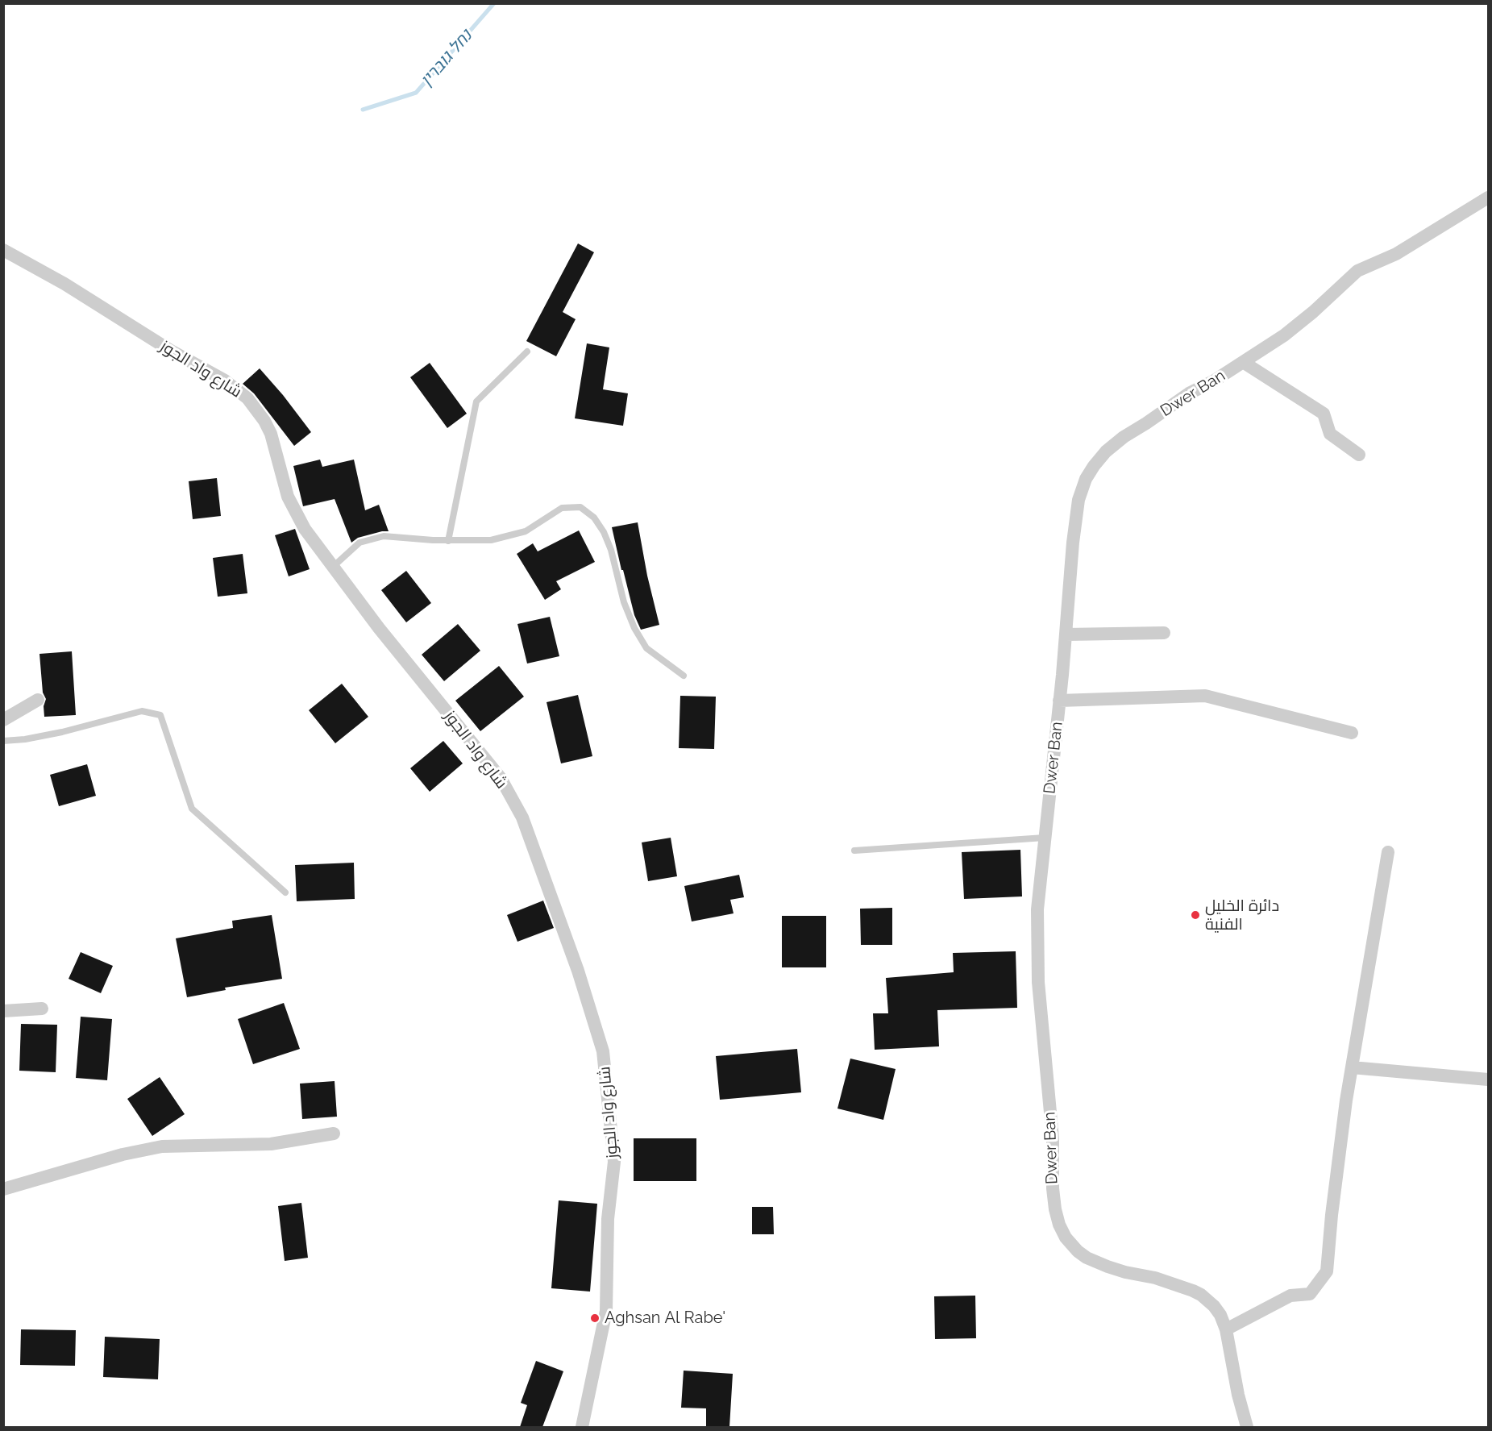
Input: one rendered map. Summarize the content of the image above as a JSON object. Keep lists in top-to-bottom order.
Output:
{
  "streets": {
    "street": ["شارع واد الجوز", "Dwer Ban"]
  },
  "water": ["נחל גוברין"],
  "places": ["دائرة الخليل الفنية", "Aghsan Al Rabe'"]
}
